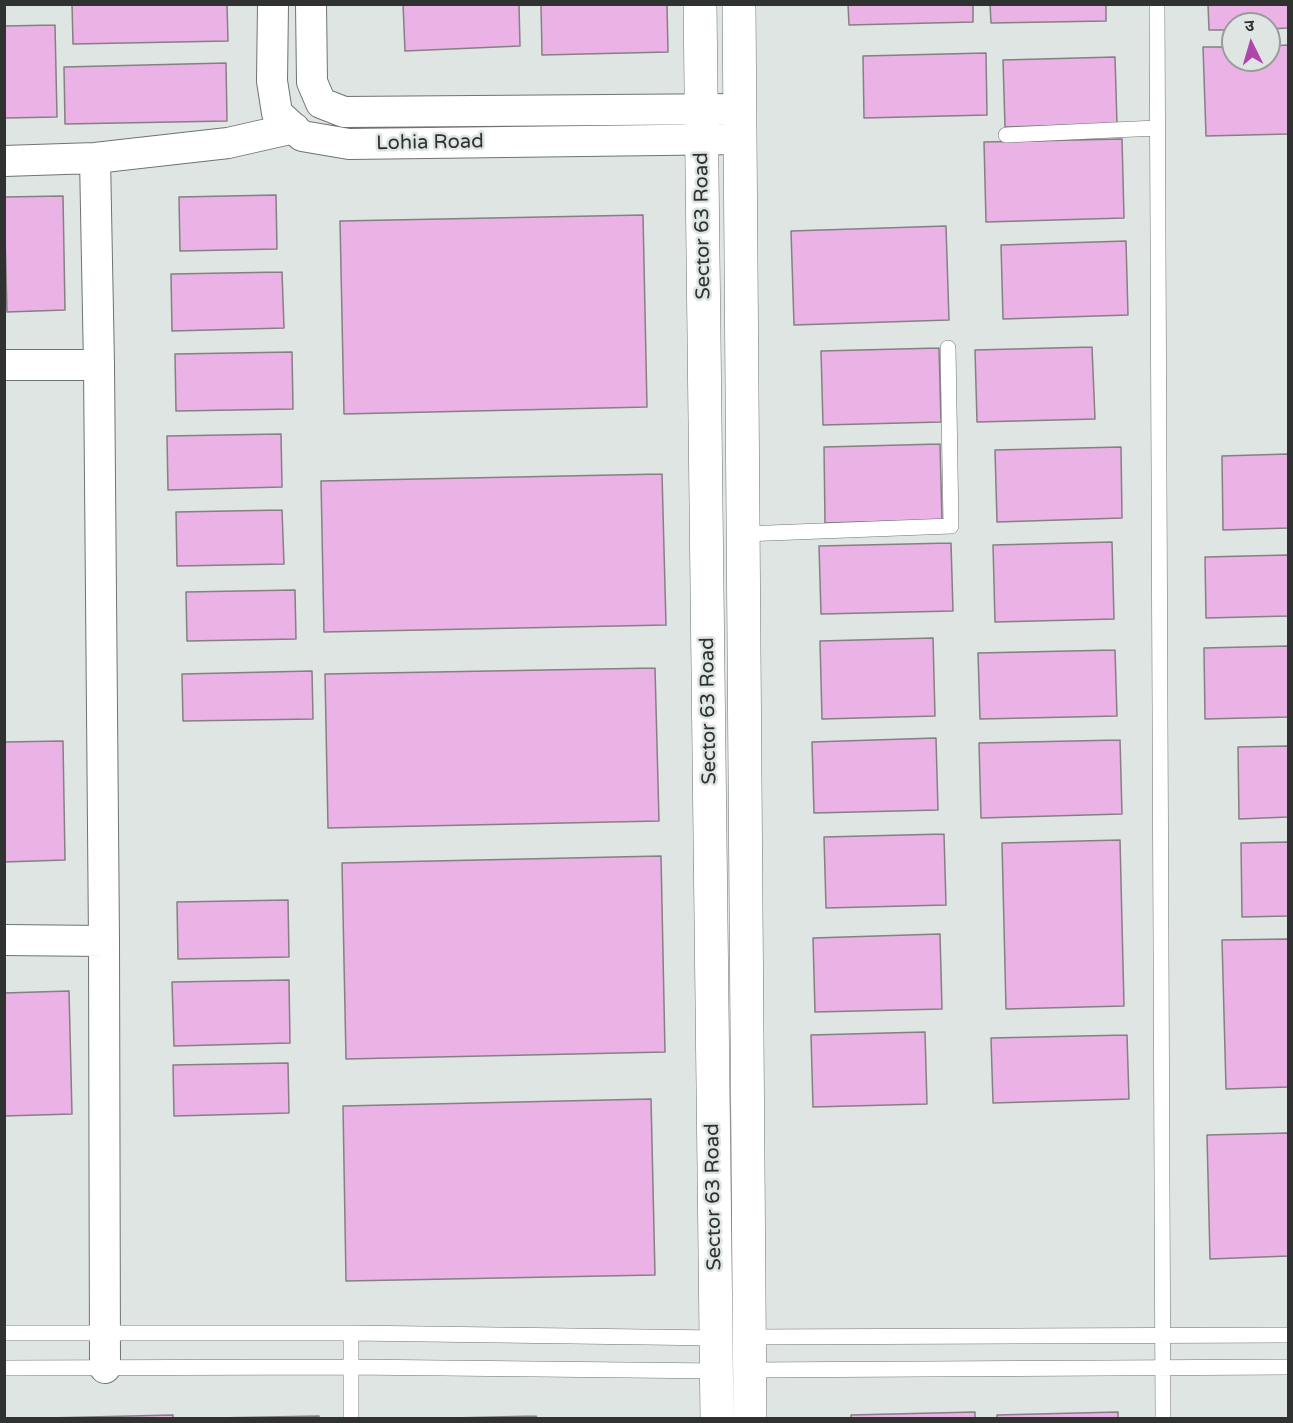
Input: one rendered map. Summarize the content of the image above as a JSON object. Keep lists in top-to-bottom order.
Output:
{
  "streets": {
    "street": ["Lohia Road", "Sector 63 Road"]
  },
  "crossings": [
    ["Lohia Road", "Sector 63 Road"]
  ],
  "north": "top"
}
